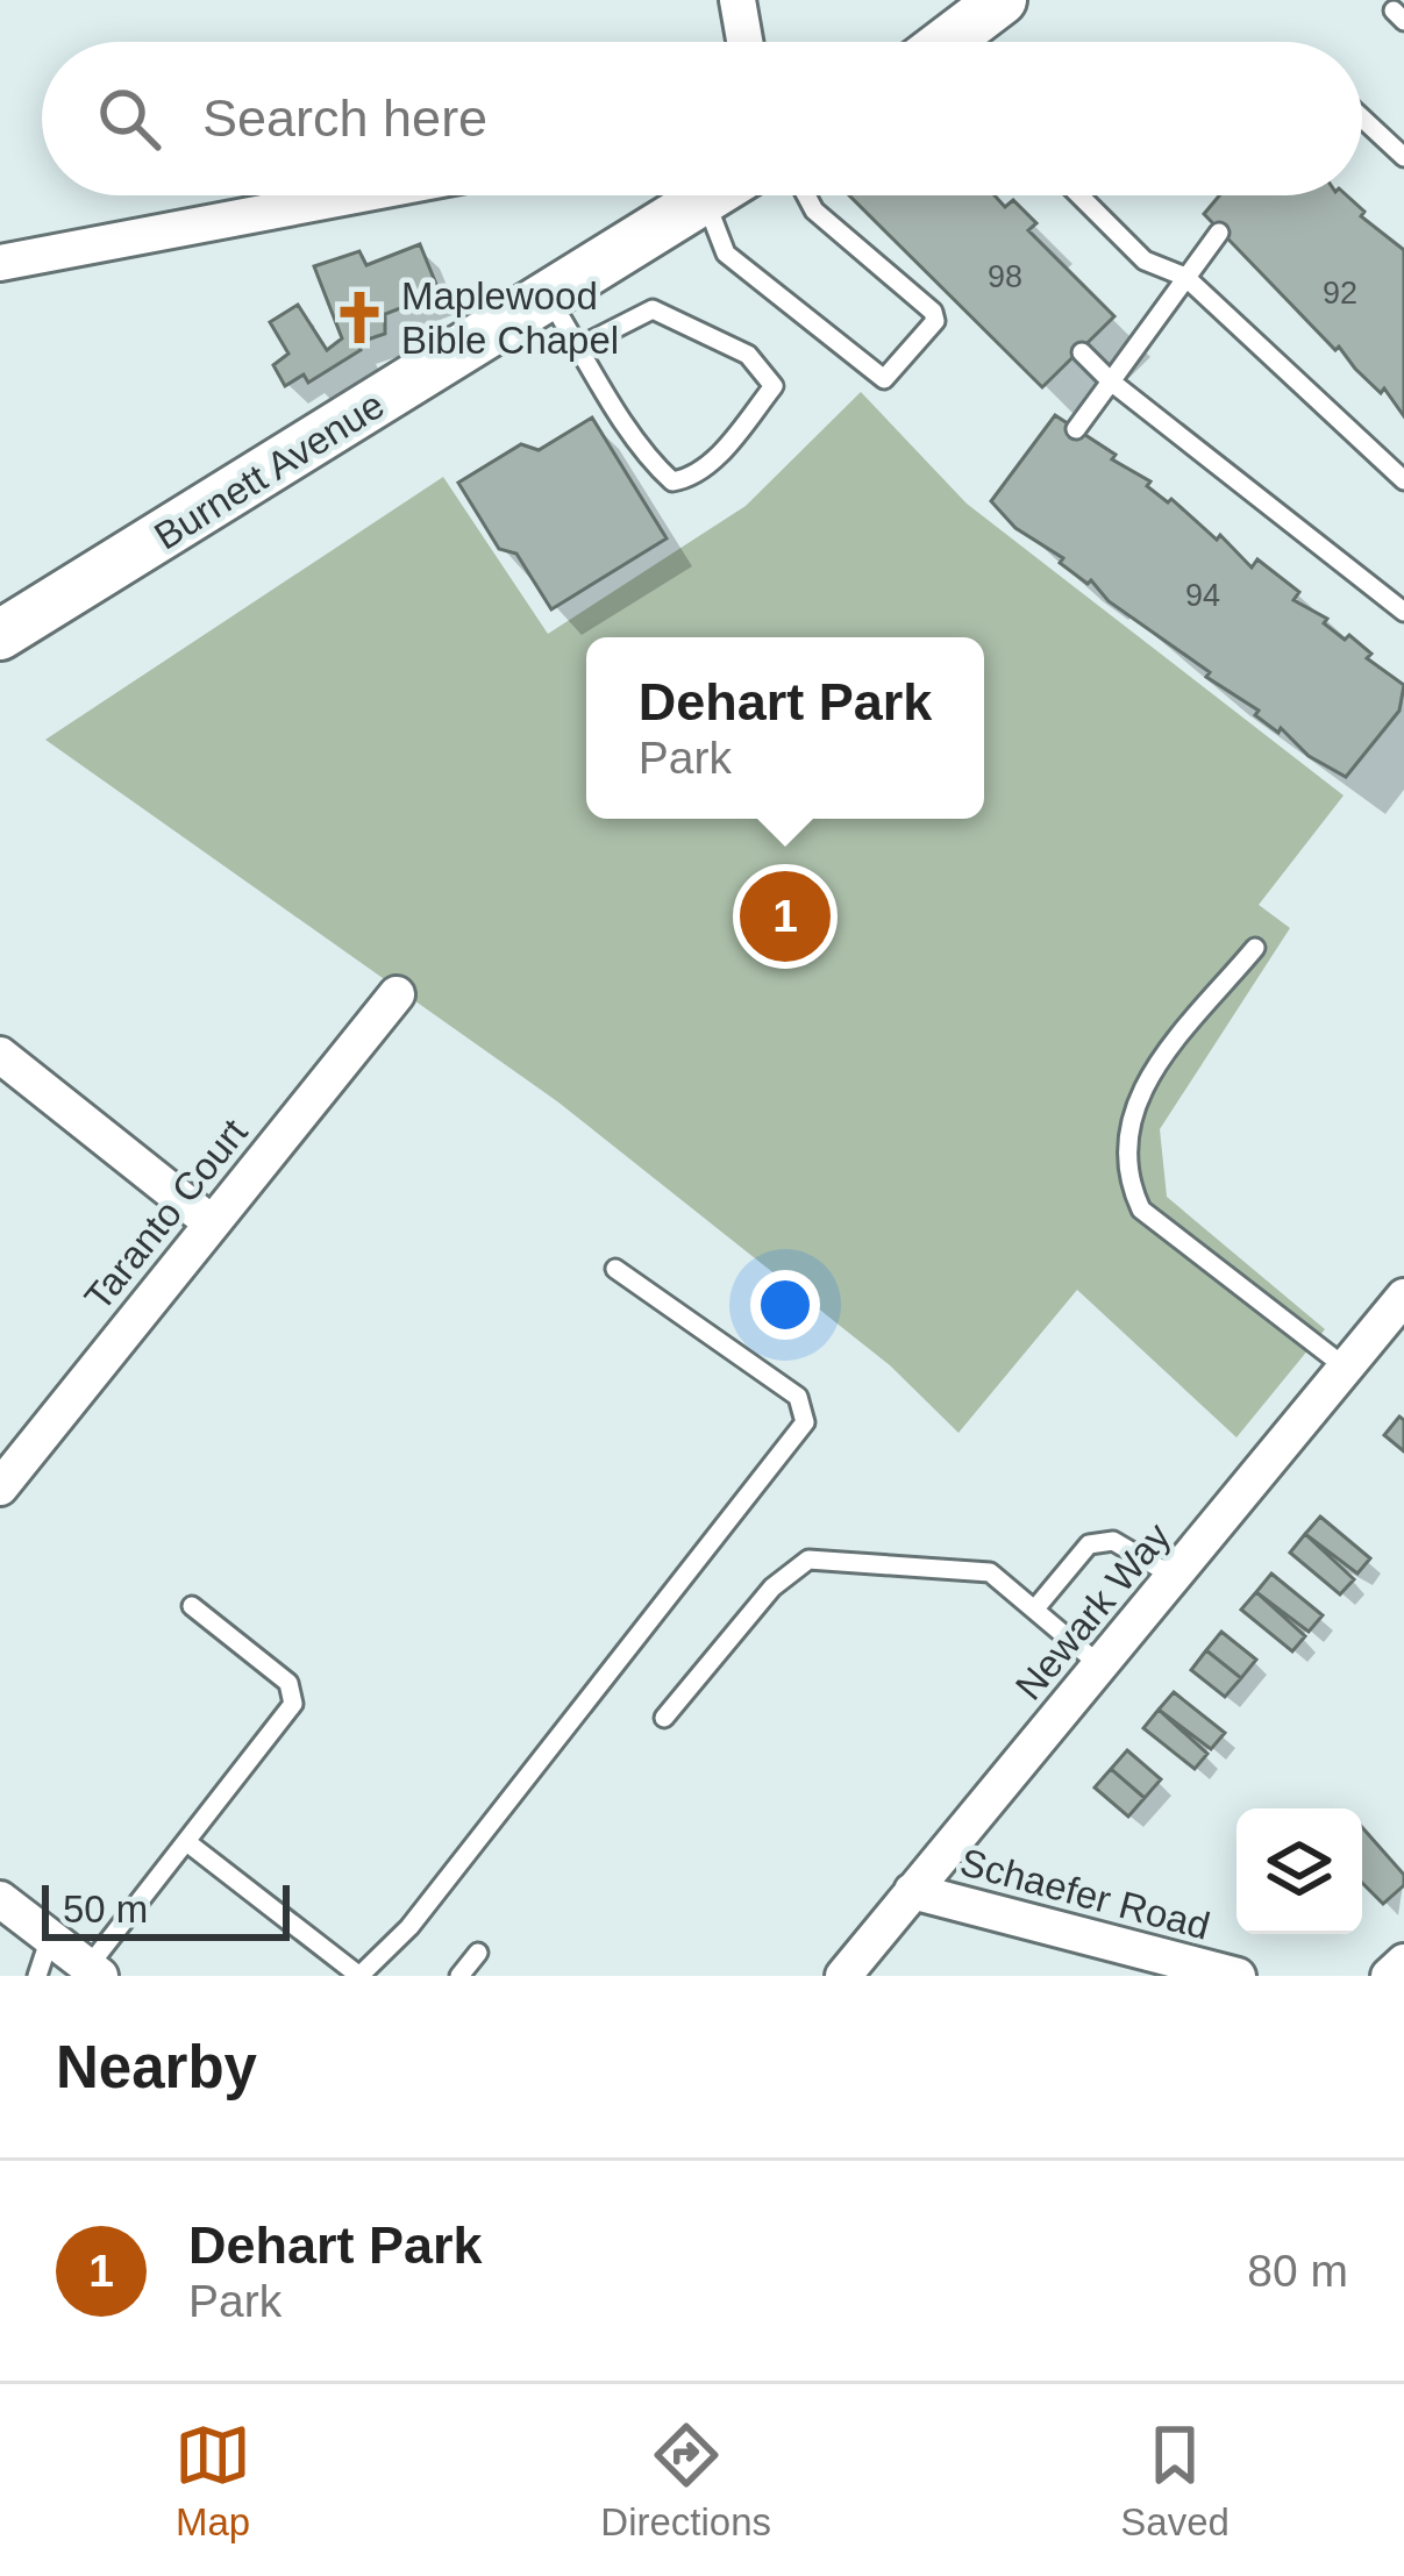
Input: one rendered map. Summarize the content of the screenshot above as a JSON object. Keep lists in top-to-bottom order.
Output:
{
  "streets": {
    "street": [
      "Burnett Avenue",
      "Taranto Court",
      "Newark Way",
      "Schaefer Road"
    ]
  },
  "crossings": [
    ["Newark Way", "Schaefer Road"]
  ],
  "places": {
    "church": ["Maplewood Bible Chapel"]
  },
  "house_numbers": ["98", "92", "94"],
  "scale_bar": "50 m",
  "page": {
    "search": "Search here",
    "popup": ["Dehart Park", "Park"],
    "pins": "1",
    "scale": "50 m",
    "heading": "Nearby",
    "list": [
      {
        "mark": "1",
        "name": "Dehart Park",
        "note": "Park",
        "value": "80 m"
      }
    ],
    "nav": ["Map", "Directions", "Saved"]
  }
}
